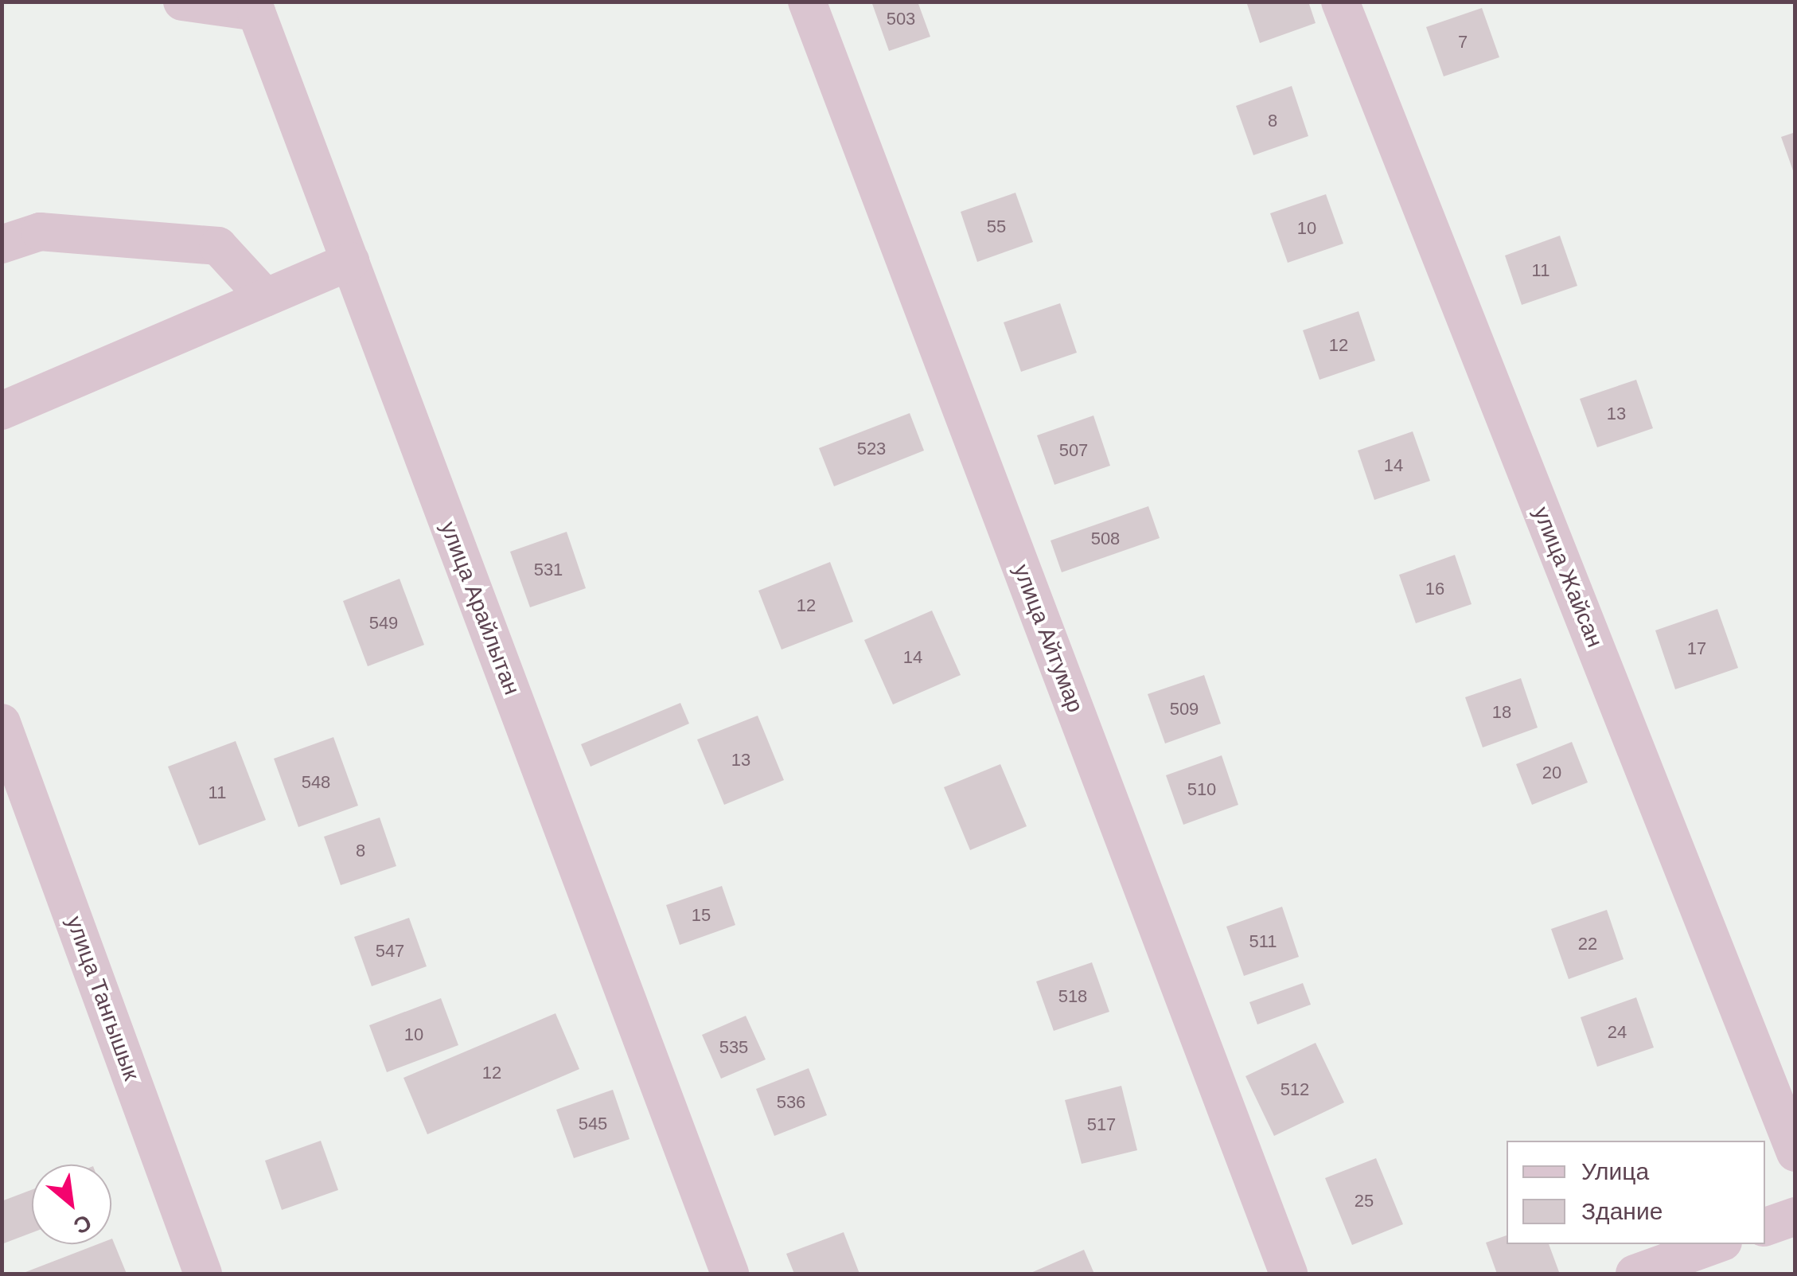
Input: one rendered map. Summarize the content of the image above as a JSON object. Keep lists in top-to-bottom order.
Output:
{
  "streets": {
    "street": [
      "улица Жайсан",
      "улица Арайлытан",
      "улица Айтумар",
      "улица Тангышык"
    ]
  },
  "house_numbers": [
    "503",
    "7",
    "8",
    "55",
    "10",
    "11",
    "12",
    "13",
    "523",
    "507",
    "14",
    "508",
    "531",
    "16",
    "12",
    "549",
    "17",
    "14",
    "509",
    "18",
    "13",
    "20",
    "548",
    "510",
    "11",
    "8",
    "15",
    "511",
    "22",
    "547",
    "518",
    "24",
    "10",
    "535",
    "12",
    "512",
    "536",
    "545",
    "517",
    "25"
  ],
  "legend": ["Улица", "Здание"],
  "north": "bottom right"
}
